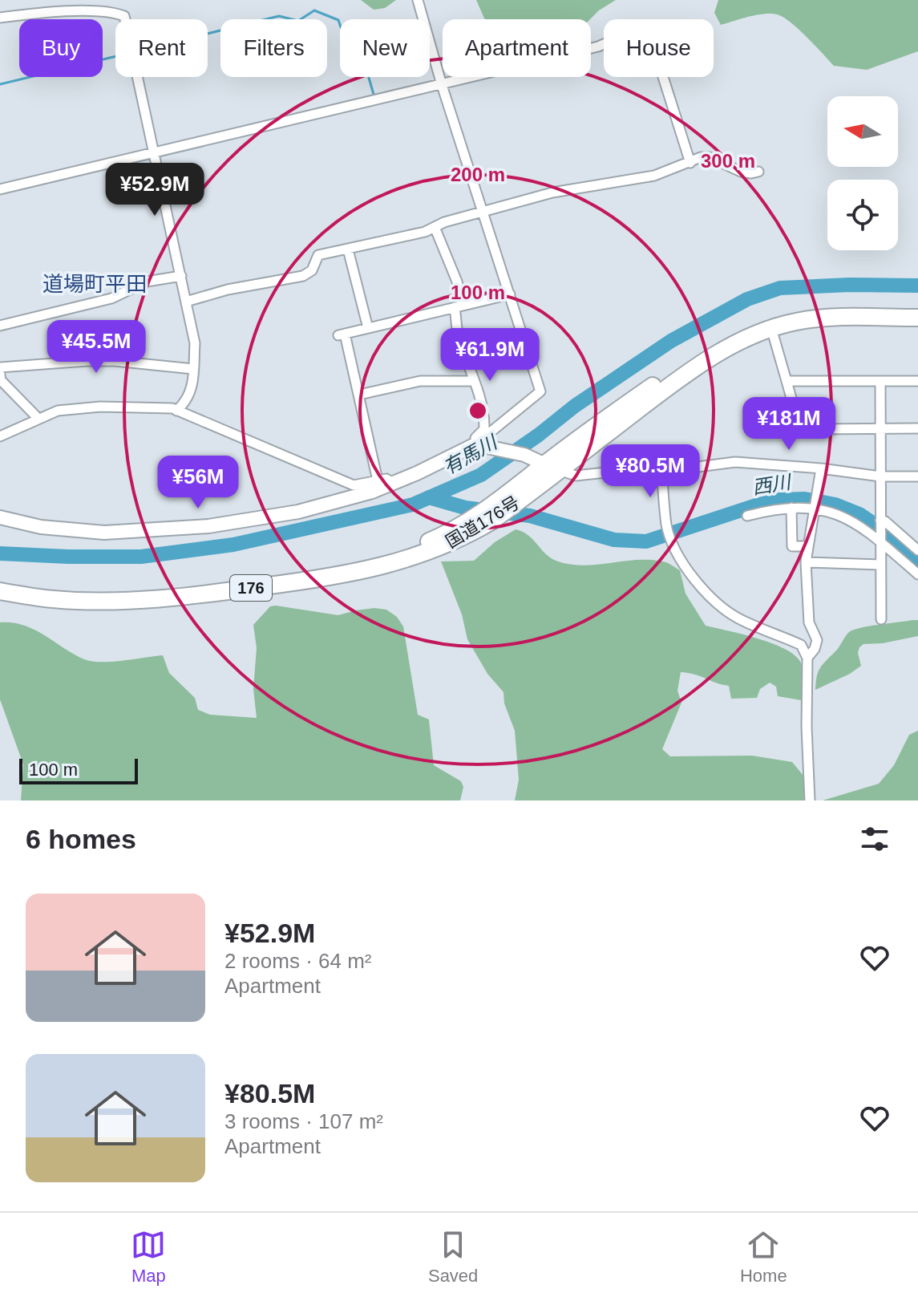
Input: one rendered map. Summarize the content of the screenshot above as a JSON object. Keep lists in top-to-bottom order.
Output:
{
  "streets": {
    "highway": ["国道176号", "176"]
  },
  "districts": ["道場町平田"],
  "water": ["有馬川", "西川"],
  "scale_bar": "100 m",
  "north": "left",
  "page": {
    "chip": [
      "Buy",
      "Rent",
      "Filters",
      "New",
      "Apartment",
      "House"
    ],
    "price": [
      "¥52.9M",
      "¥45.5M",
      "¥61.9M",
      "¥181M",
      "¥80.5M",
      "¥56M"
    ],
    "scale": "100 m",
    "heading": "6 homes",
    "list": [
      {
        "name": "¥52.9M",
        "note": "2 rooms · 64 m² · Apartment"
      },
      {
        "name": "¥80.5M",
        "note": "3 rooms · 107 m² · Apartment"
      }
    ],
    "tabs": ["Map", "Saved", "Home"]
  },
  "rings": ["300 m", "200 m", "100 m"]
}
